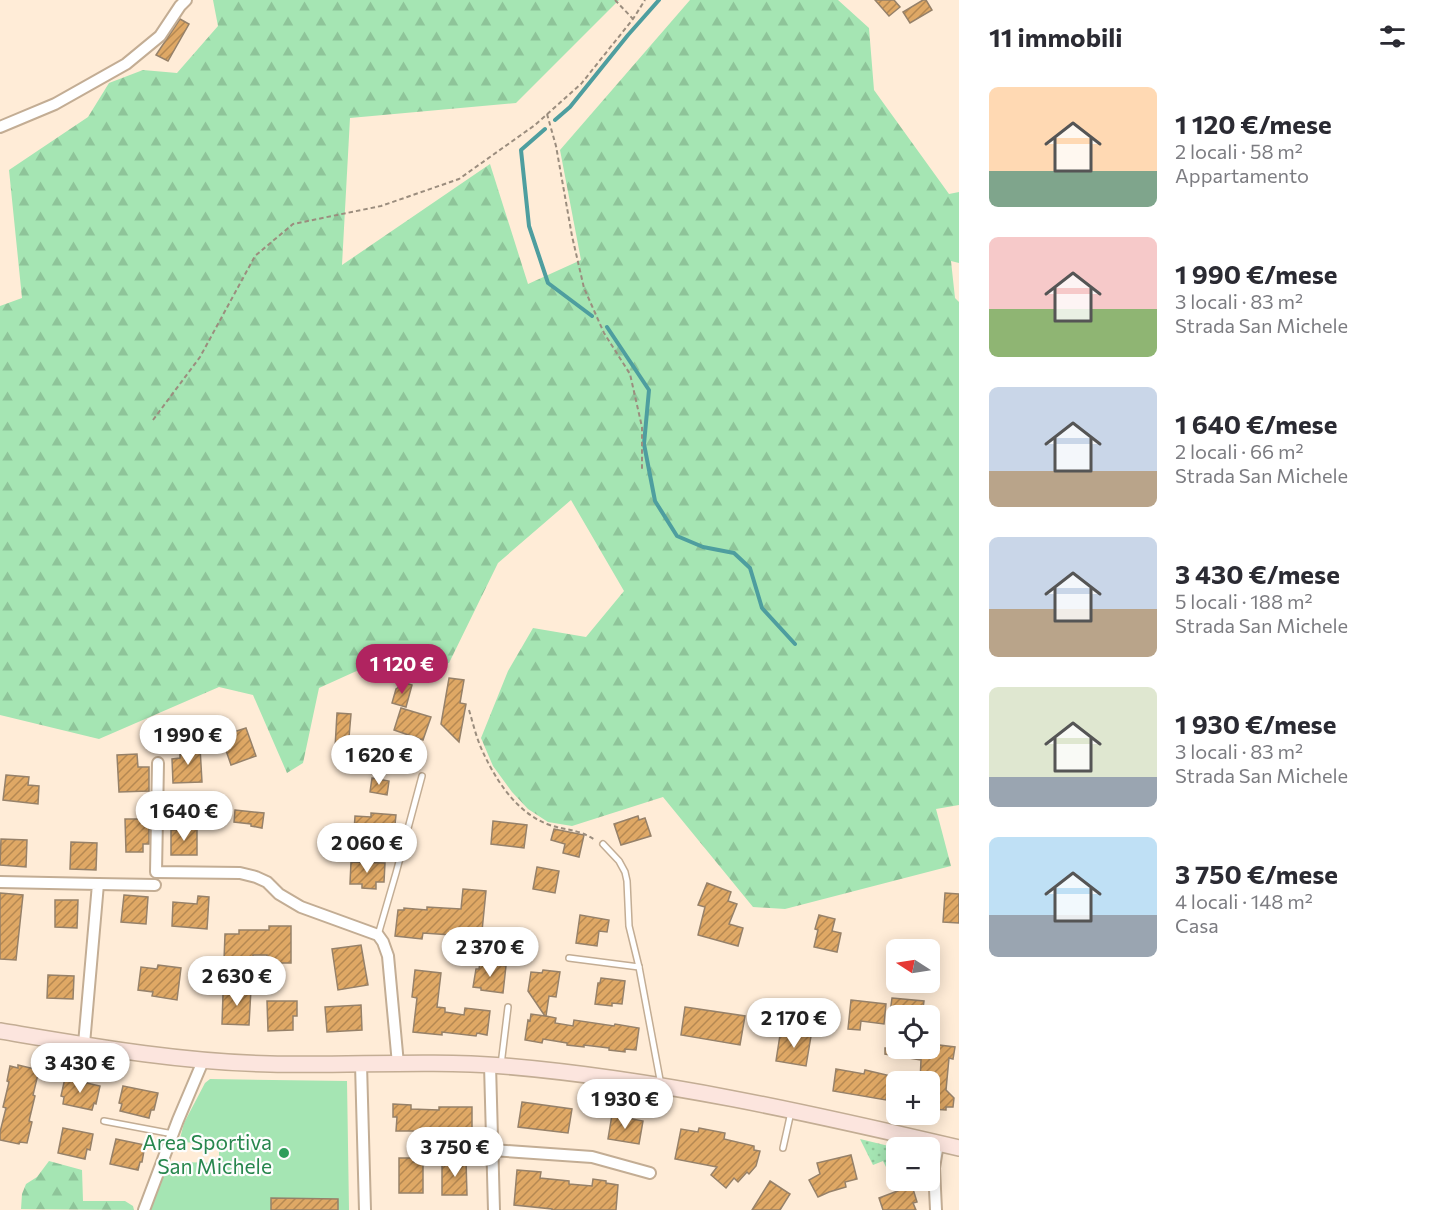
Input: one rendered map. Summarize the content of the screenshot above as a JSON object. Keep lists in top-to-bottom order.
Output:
{
  "places": ["Area Sportiva San Michele"],
  "north": "left",
  "page": {
    "heading": "11 immobili",
    "list": [
      {
        "name": "1 120 €/mese",
        "note": "2 locali · 58 m² · Appartamento"
      },
      {
        "name": "1 990 €/mese",
        "note": "3 locali · 83 m² · Strada San Michele"
      },
      {
        "name": "1 640 €/mese",
        "note": "2 locali · 66 m² · Strada San Michele"
      },
      {
        "name": "3 430 €/mese",
        "note": "5 locali · 188 m² · Strada San Michele"
      },
      {
        "name": "1 930 €/mese",
        "note": "3 locali · 83 m² · Strada San Michele"
      },
      {
        "name": "3 750 €/mese",
        "note": "4 locali · 148 m² · Casa"
      }
    ],
    "price": [
      "1 120 €",
      "1 990 €",
      "1 620 €",
      "1 640 €",
      "2 060 €",
      "2 370 €",
      "2 630 €",
      "2 170 €",
      "3 430 €",
      "1 930 €",
      "3 750 €"
    ],
    "map_buttons": ["+", "−"]
  }
}
